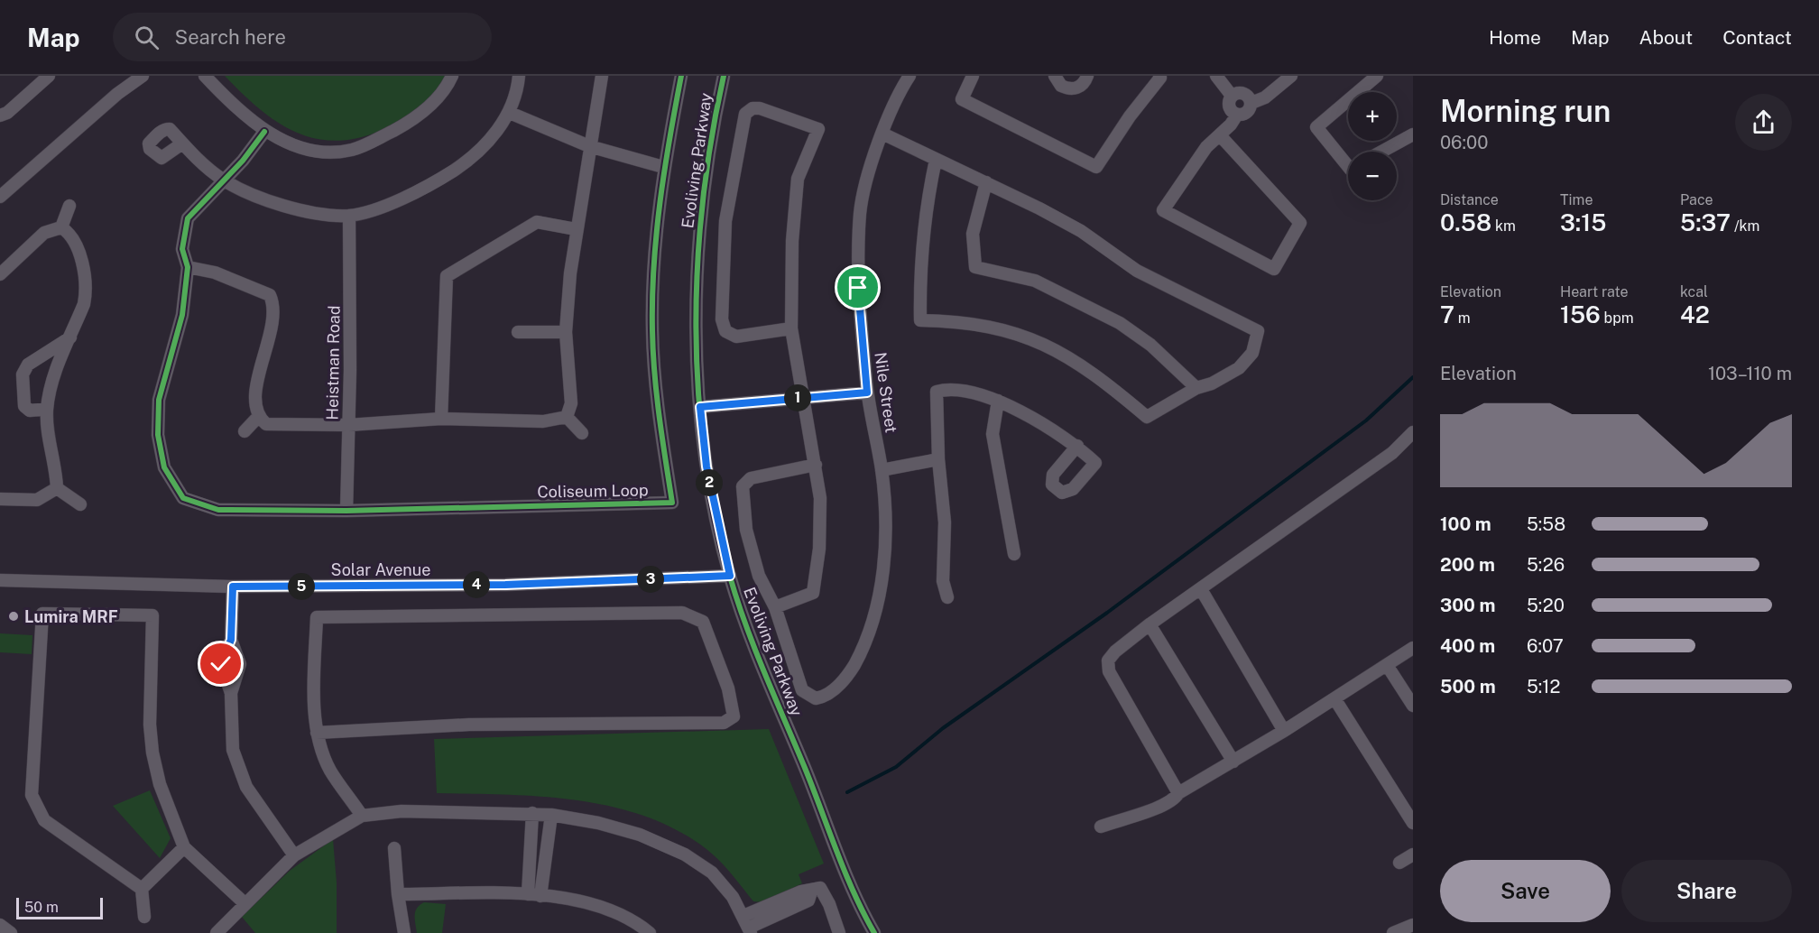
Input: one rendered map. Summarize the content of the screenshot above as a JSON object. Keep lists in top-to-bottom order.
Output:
{
  "streets": {
    "street": [
      "Evoliving Parkway",
      "Heistman Road",
      "Nile Street",
      "Coliseum Loop",
      "Solar Avenue"
    ]
  },
  "crossings": [
    ["Evoliving Parkway", "Solar Avenue"],
    ["Heistman Road", "Coliseum Loop"]
  ],
  "places": ["Lumira MRF"],
  "scale_bar": "50 m",
  "page": {
    "header": "Map",
    "search": "Search here",
    "nav": [
      "Home",
      "Map",
      "About",
      "Contact"
    ],
    "heading": ["Morning run", "06:00"],
    "map_buttons": ["+", "−"],
    "stats": [
      ["Distance", "0.58 km"],
      ["Time", "3:15"],
      ["Pace", "5:37 /km"],
      ["Elevation", "7 m"],
      ["Heart rate", "156 bpm"],
      ["kcal", "42"]
    ],
    "chart": ["Elevation", "103–110 m"],
    "pins": [
      "1",
      "2",
      "3",
      "4",
      "5"
    ],
    "list": [
      {
        "name": "100 m",
        "note": "5:58"
      },
      {
        "name": "200 m",
        "note": "5:26"
      },
      {
        "name": "300 m",
        "note": "5:20"
      },
      {
        "name": "400 m",
        "note": "6:07"
      },
      {
        "name": "500 m",
        "note": "5:12"
      }
    ],
    "buttons": ["Save", "Share"],
    "scale": "50 m"
  }
}
